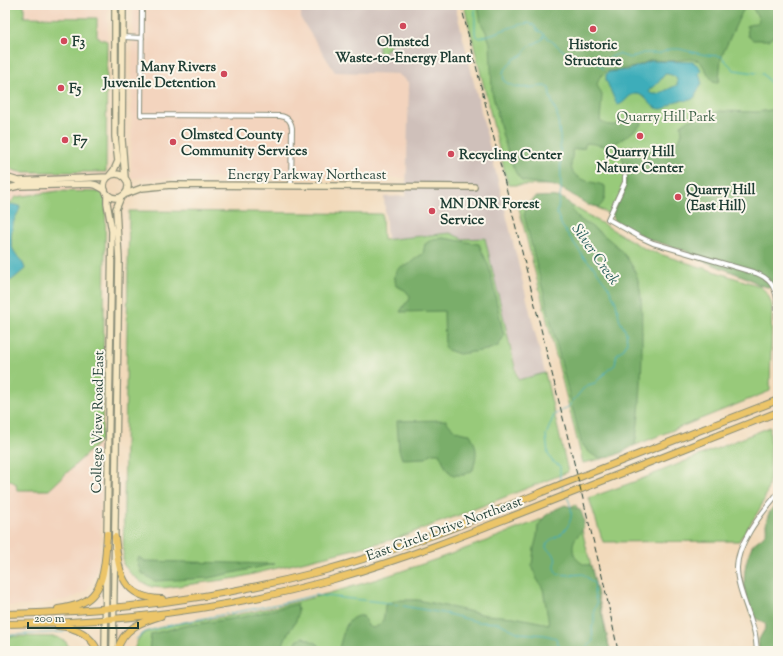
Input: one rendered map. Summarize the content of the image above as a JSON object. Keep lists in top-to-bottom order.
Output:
{
  "streets": {
    "main road": ["Energy Parkway Northeast", "College View Road East", "East Circle Drive Northeast"]
  },
  "crossings": [
    ["Energy Parkway Northeast", "College View Road East"],
    ["College View Road East", "East Circle Drive Northeast"]
  ],
  "water": ["Silver Creek"],
  "parks": ["Quarry Hill Park"],
  "places": [
    "Olmsted Waste-to-Energy Plant",
    "Historic Structure",
    "F3",
    "Many Rivers Juvenile Detention",
    "F5",
    "Quarry Hill Nature Center",
    "F7",
    "Olmsted County Community Services",
    "Recycling Center",
    "Quarry Hill (East Hill)",
    "MN DNR Forest Service"
  ],
  "scale_bar": "200 m"
}
